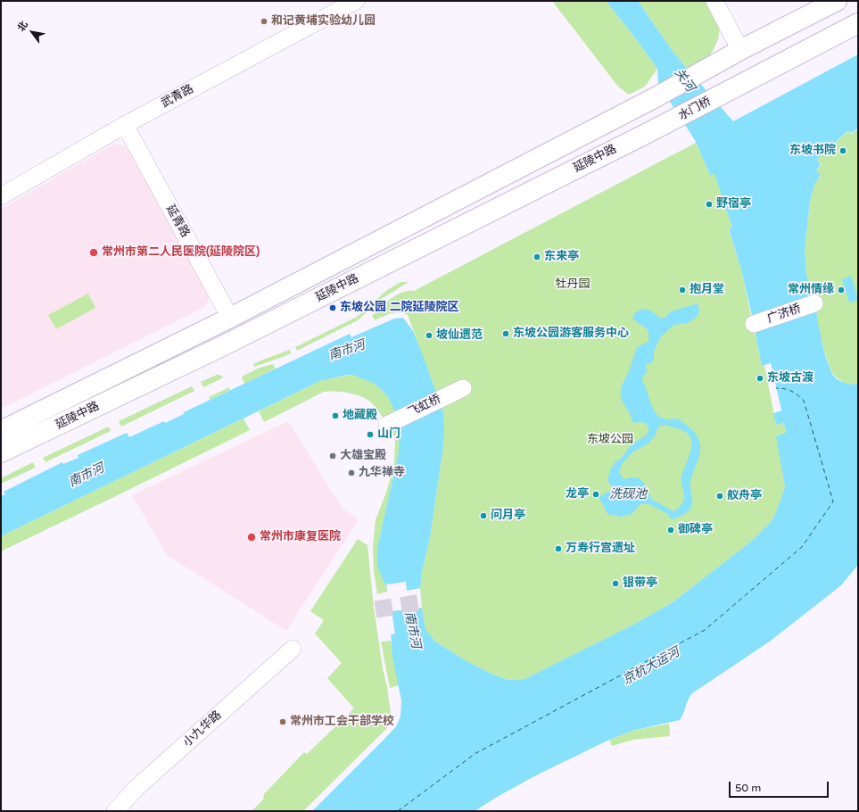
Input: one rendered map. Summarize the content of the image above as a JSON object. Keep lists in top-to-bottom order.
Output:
{
  "streets": {
    "main road": ["水门桥", "延陵中路"],
    "street": [
      "武青路",
      "延青路",
      "广济桥",
      "飞虹桥",
      "小九华路"
    ]
  },
  "crossings": [
    ["武青路", "延青路"],
    ["水门桥", "延陵中路"],
    ["延陵中路", "延青路"]
  ],
  "water": [
    "关河",
    "南市河",
    "洗砚池",
    "京杭大运河"
  ],
  "parks": ["牡丹园", "东坡公园"],
  "places": [
    "和记黄埔实验幼儿园",
    "东坡书院",
    "野宿亭",
    "常州市第二人民医院(延陵院区)",
    "东来亭",
    "抱月堂",
    "常州情缘",
    "东坡公园 二院延陵院区",
    "东坡公园游客服务中心",
    "坡仙遗范",
    "东坡古渡",
    "地藏殿",
    "山门",
    "大雄宝殿",
    "九华禅寺",
    "龙亭",
    "舣舟亭",
    "问月亭",
    "御碑亭",
    "常州市康复医院",
    "万寿行宫遗址",
    "银带亭",
    "常州市工会干部学校"
  ],
  "scale_bar": "50 m",
  "north": "top left"
}
